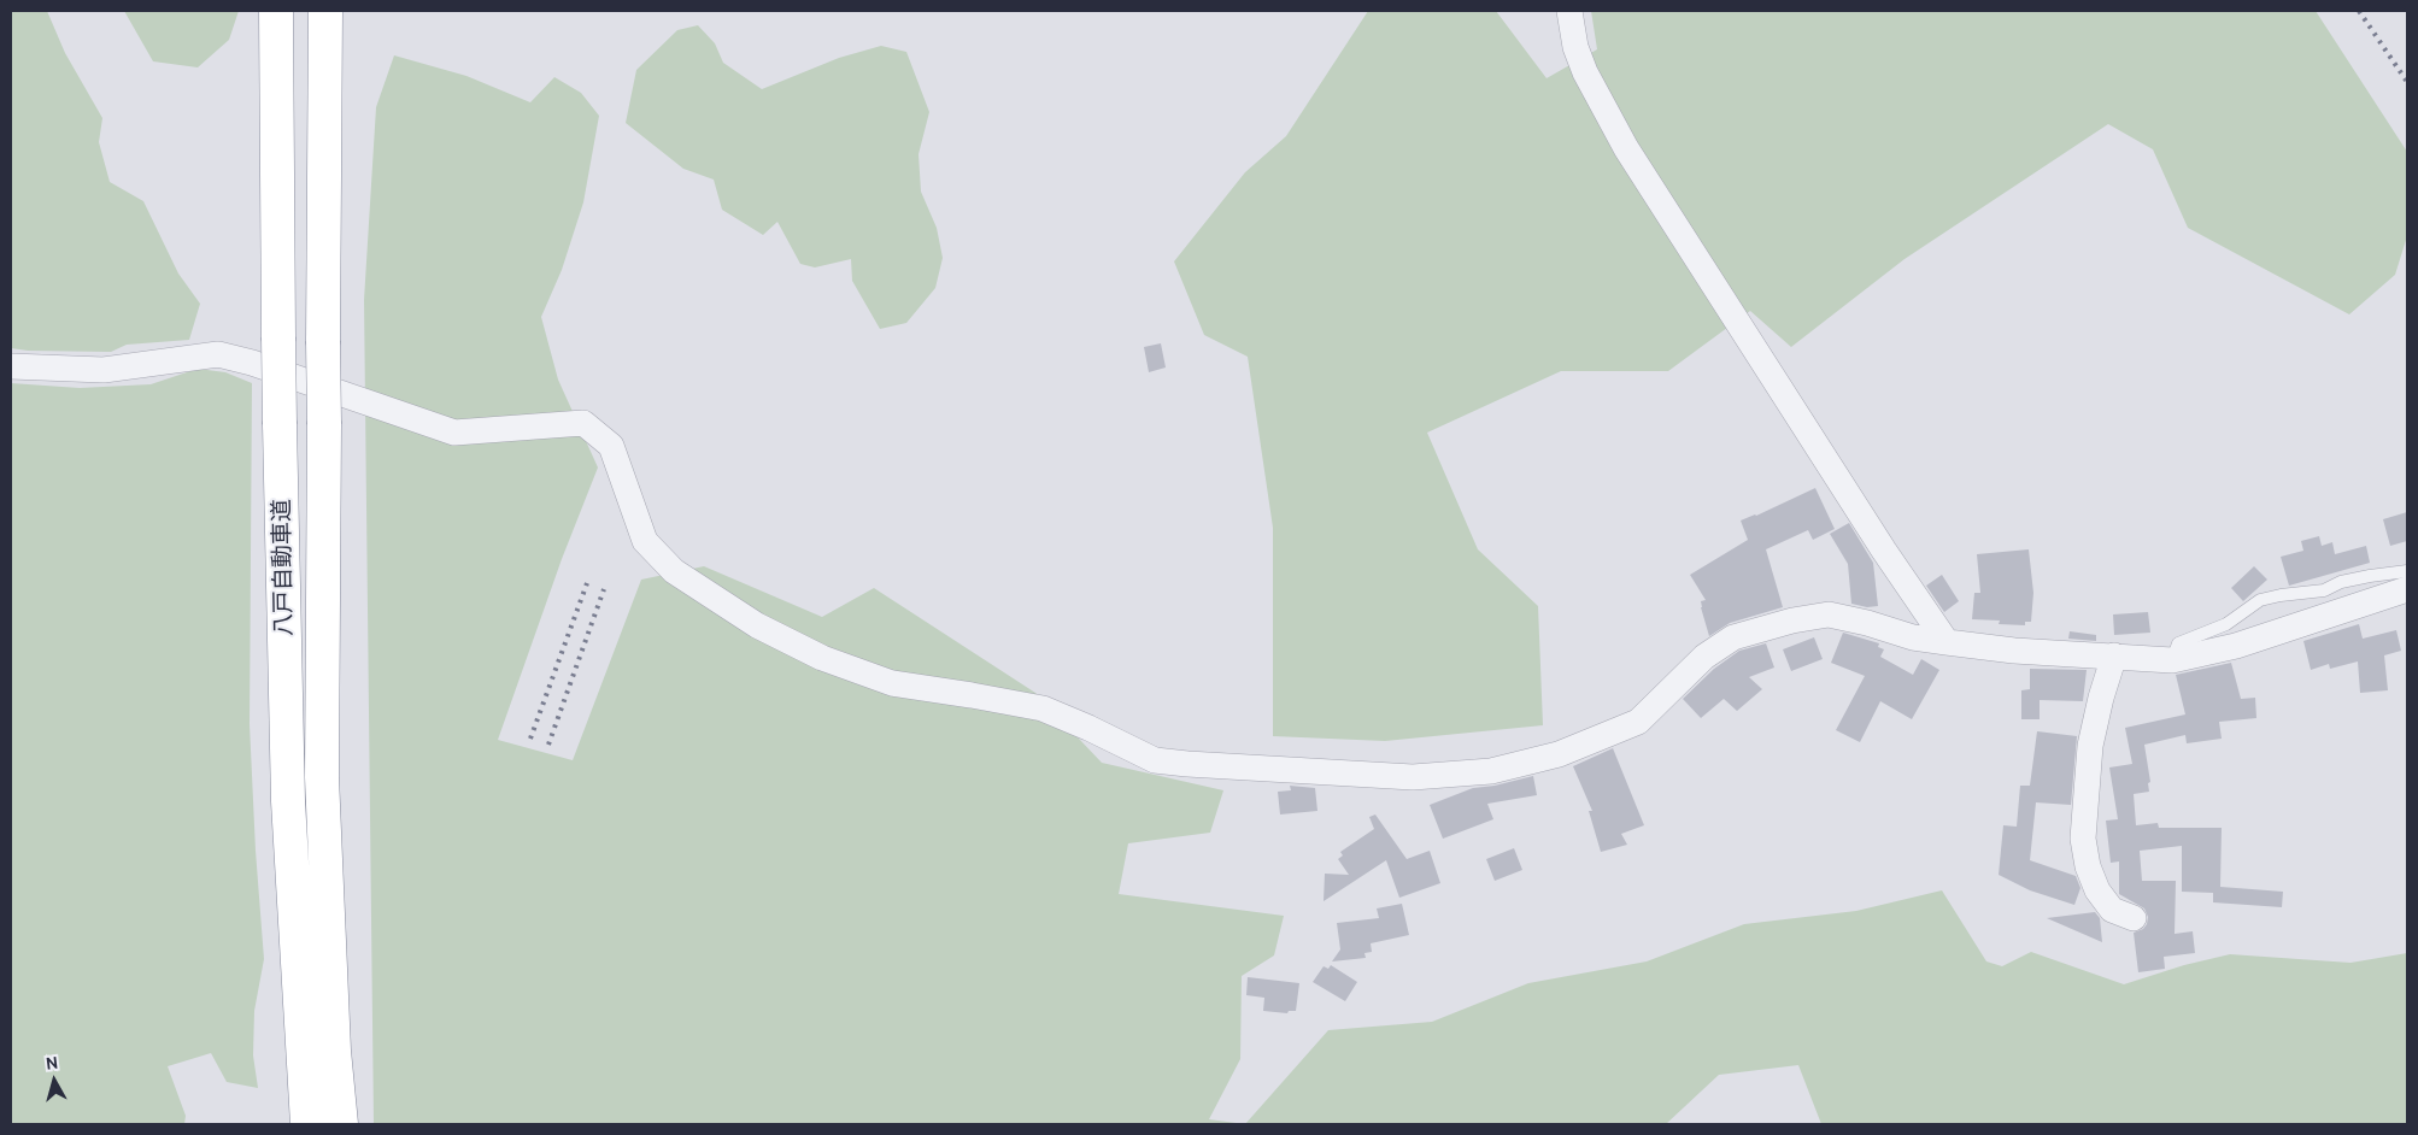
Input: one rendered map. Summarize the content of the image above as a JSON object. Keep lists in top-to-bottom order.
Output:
{
  "streets": {
    "highway": ["八戸自動車道"]
  },
  "north": "top"
}
